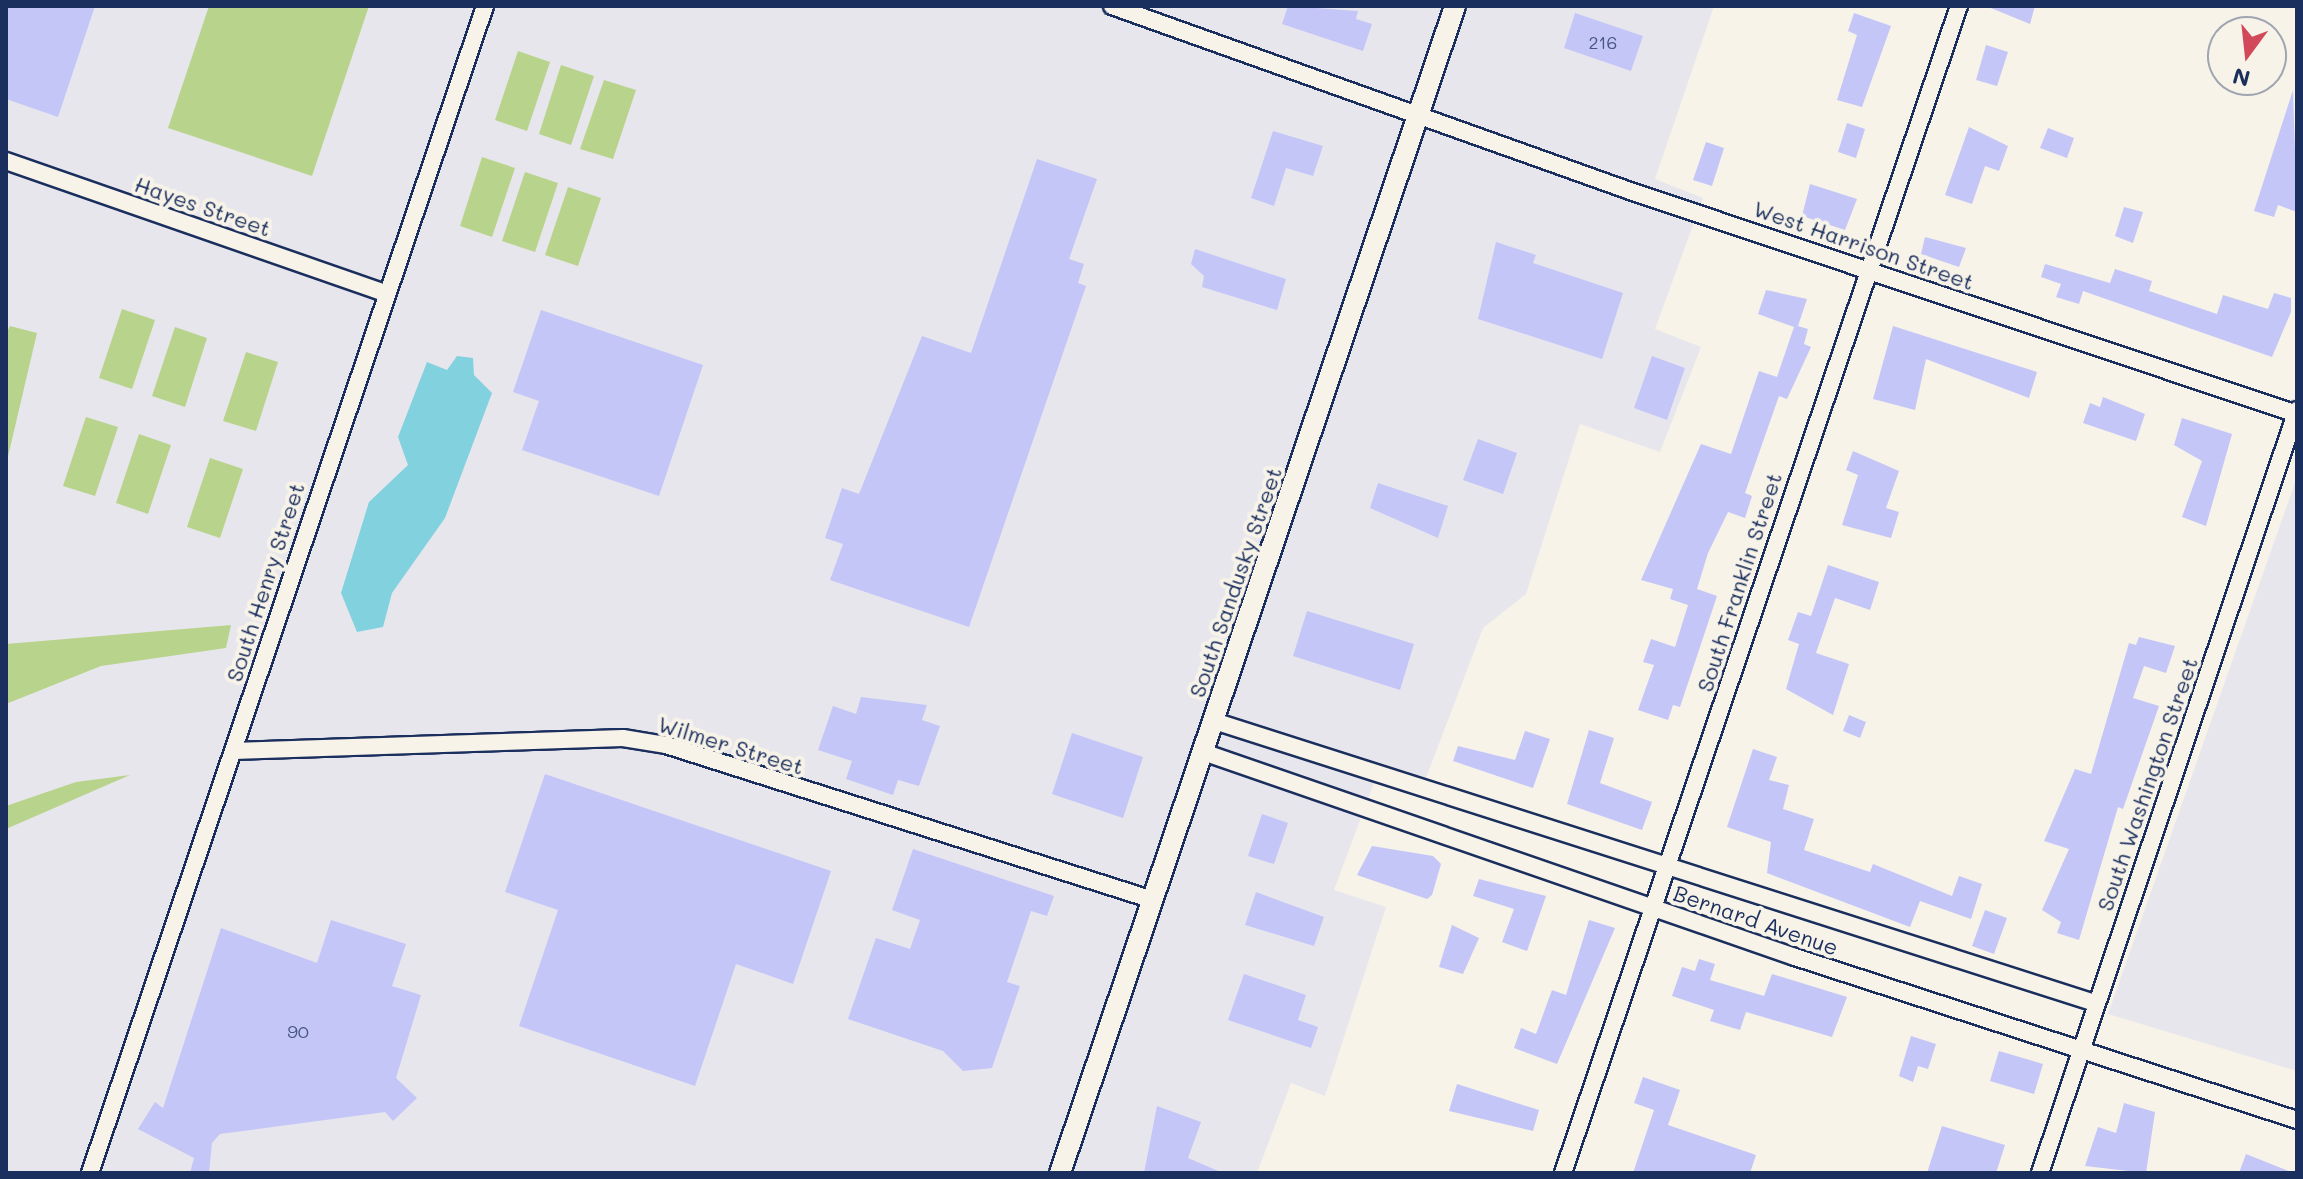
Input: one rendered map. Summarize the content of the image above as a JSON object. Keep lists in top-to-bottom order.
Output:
{
  "streets": {
    "street": [
      "Hayes Street",
      "West Harrison Street",
      "South Henry Street",
      "South Sandusky Street",
      "South Franklin Street",
      "Wilmer Street",
      "South Washington Street",
      "Bernard Avenue"
    ]
  },
  "crossings": [
    ["Hayes Street", "South Henry Street"],
    ["West Harrison Street", "South Sandusky Street"],
    ["West Harrison Street", "South Franklin Street"],
    ["West Harrison Street", "South Washington Street"],
    ["South Henry Street", "Wilmer Street"],
    ["South Sandusky Street", "Wilmer Street"],
    ["South Sandusky Street", "Bernard Avenue"],
    ["South Franklin Street", "Bernard Avenue"],
    ["South Washington Street", "Bernard Avenue"]
  ],
  "house_numbers": ["216", "90"],
  "north": "bottom"
}
